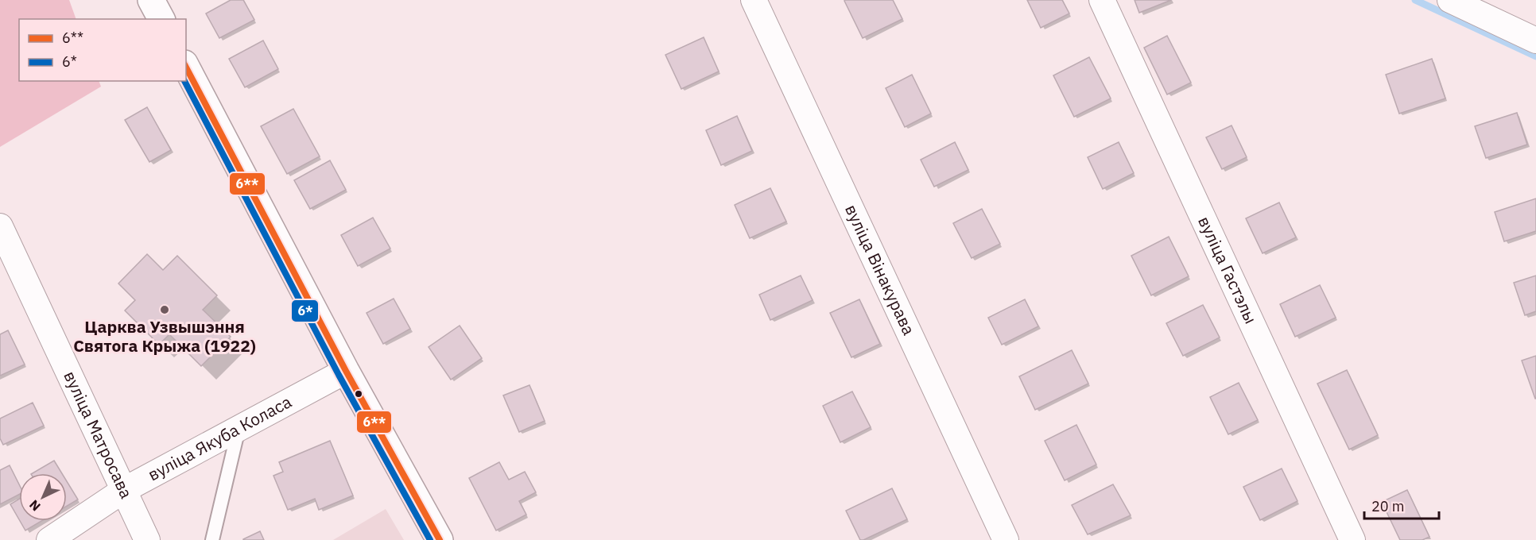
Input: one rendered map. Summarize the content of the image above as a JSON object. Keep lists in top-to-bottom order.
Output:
{
  "streets": {
    "street": [
      "вуліца Вінакурава",
      "вуліца Гастэлы",
      "вуліца Матросава",
      "вуліца Якуба Коласа"
    ]
  },
  "crossings": [
    ["вуліца Матросава", "вуліца Якуба Коласа"]
  ],
  "places": ["Царква Узвышэння Святога Крыжа (1922)"],
  "lines": ["transit line 6**", "transit line 6*"],
  "legend": ["6**", "6*"],
  "scale_bar": "20 m",
  "north": "bottom left"
}
